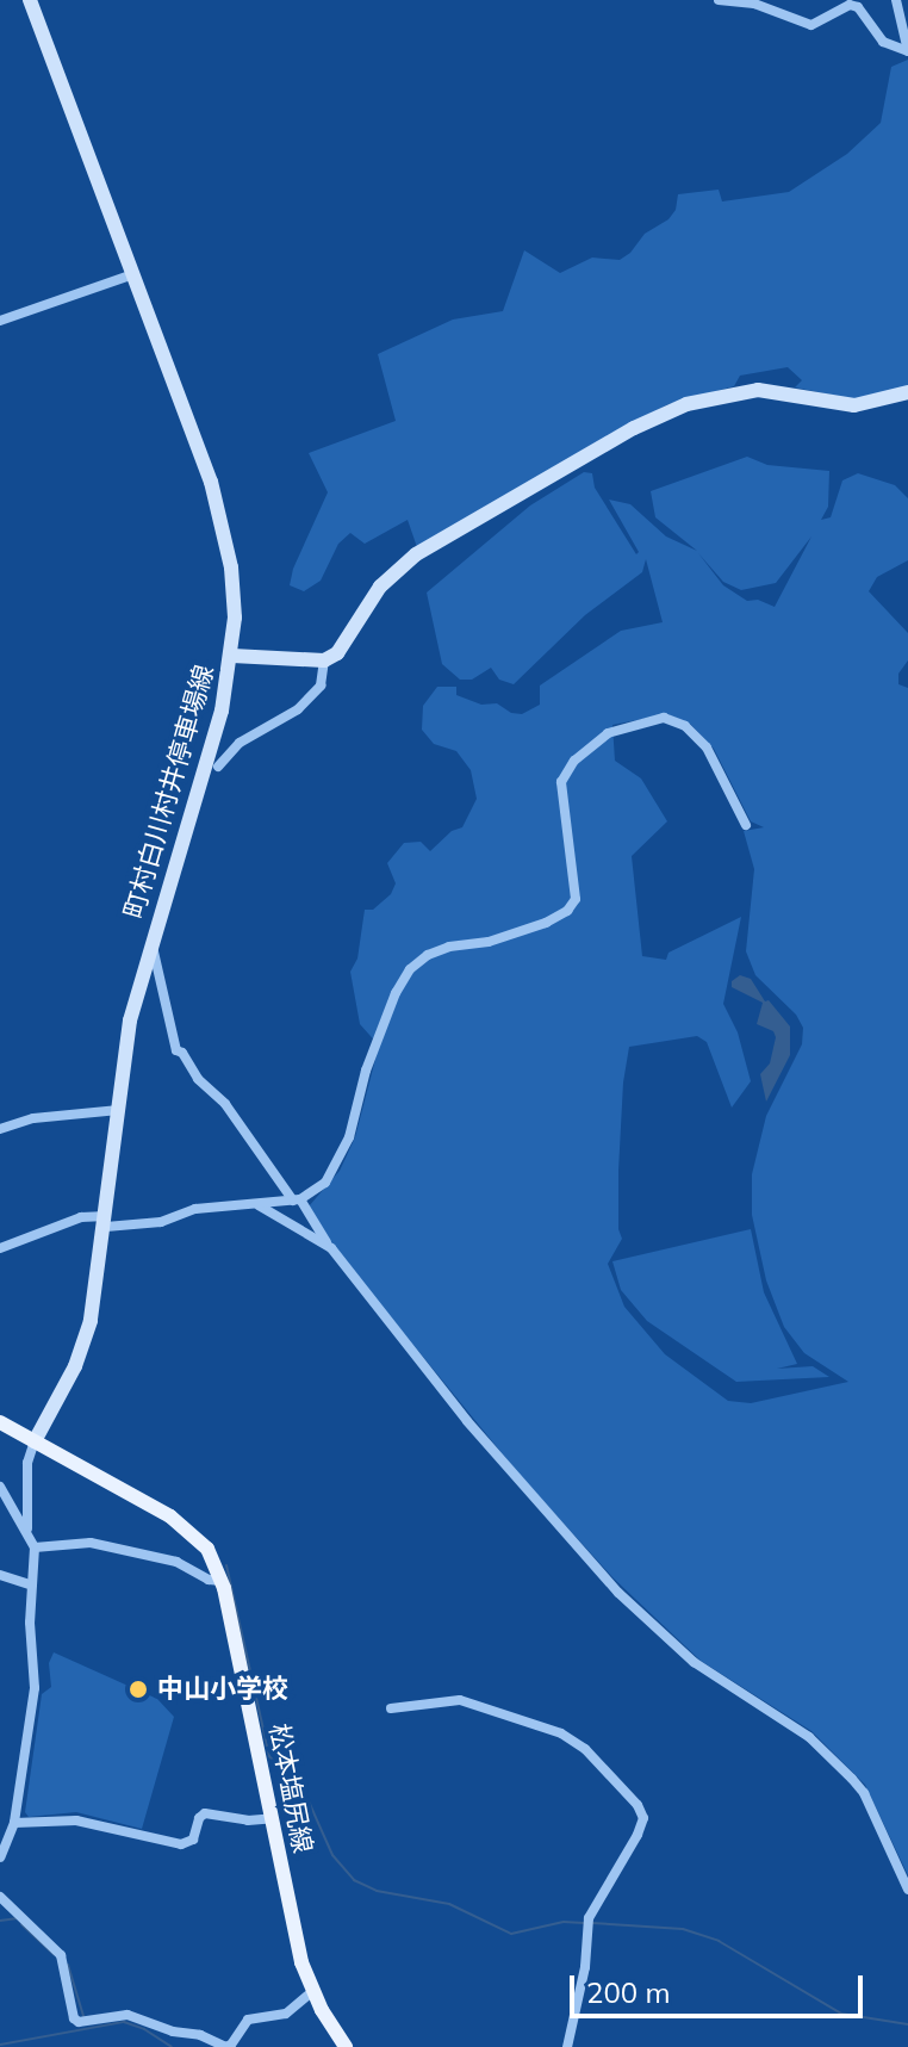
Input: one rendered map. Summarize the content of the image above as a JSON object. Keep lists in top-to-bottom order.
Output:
{
  "streets": {
    "main road": ["町村白川村井停車場線", "松本塩尻線"]
  },
  "crossings": [
    ["町村白川村井停車場線", "松本塩尻線"]
  ],
  "places": ["中山小学校"],
  "scale_bar": "200 m"
}
